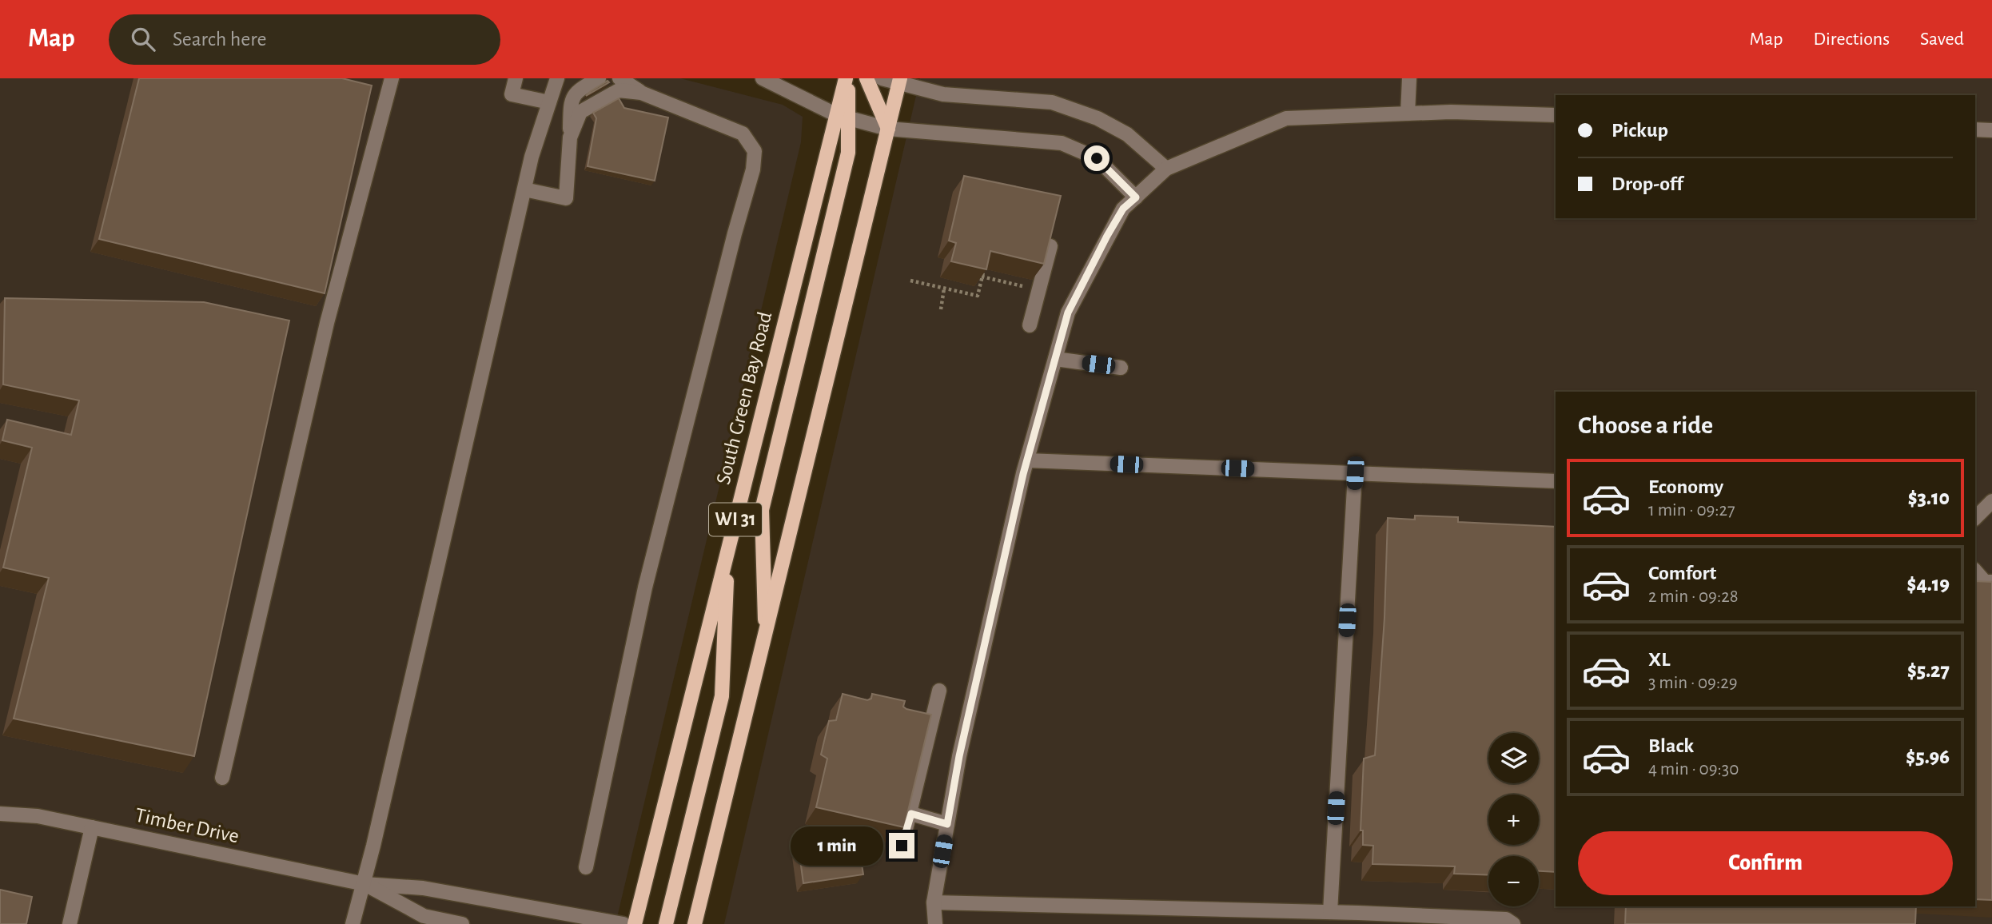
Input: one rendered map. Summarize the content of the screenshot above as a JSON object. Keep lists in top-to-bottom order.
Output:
{
  "streets": {
    "main road": ["South Green Bay Road", "WI 31"],
    "street": ["Timber Drive"]
  },
  "page": {
    "header": "Map",
    "search": "Search here",
    "nav": ["Map", "Directions", "Saved"],
    "banner": ["Pickup", "Drop-off"],
    "heading": "Choose a ride",
    "list": [
      {
        "name": "Economy",
        "note": "1 min · 09:27",
        "value": "$3.10"
      },
      {
        "name": "Comfort",
        "note": "2 min · 09:28",
        "value": "$4.19"
      },
      {
        "name": "XL",
        "note": "3 min · 09:29",
        "value": "$5.27"
      },
      {
        "name": "Black",
        "note": "4 min · 09:30",
        "value": "$5.96"
      }
    ],
    "map_buttons": ["+", "−"],
    "buttons": "Confirm",
    "bubble": "1 min"
  }
}
